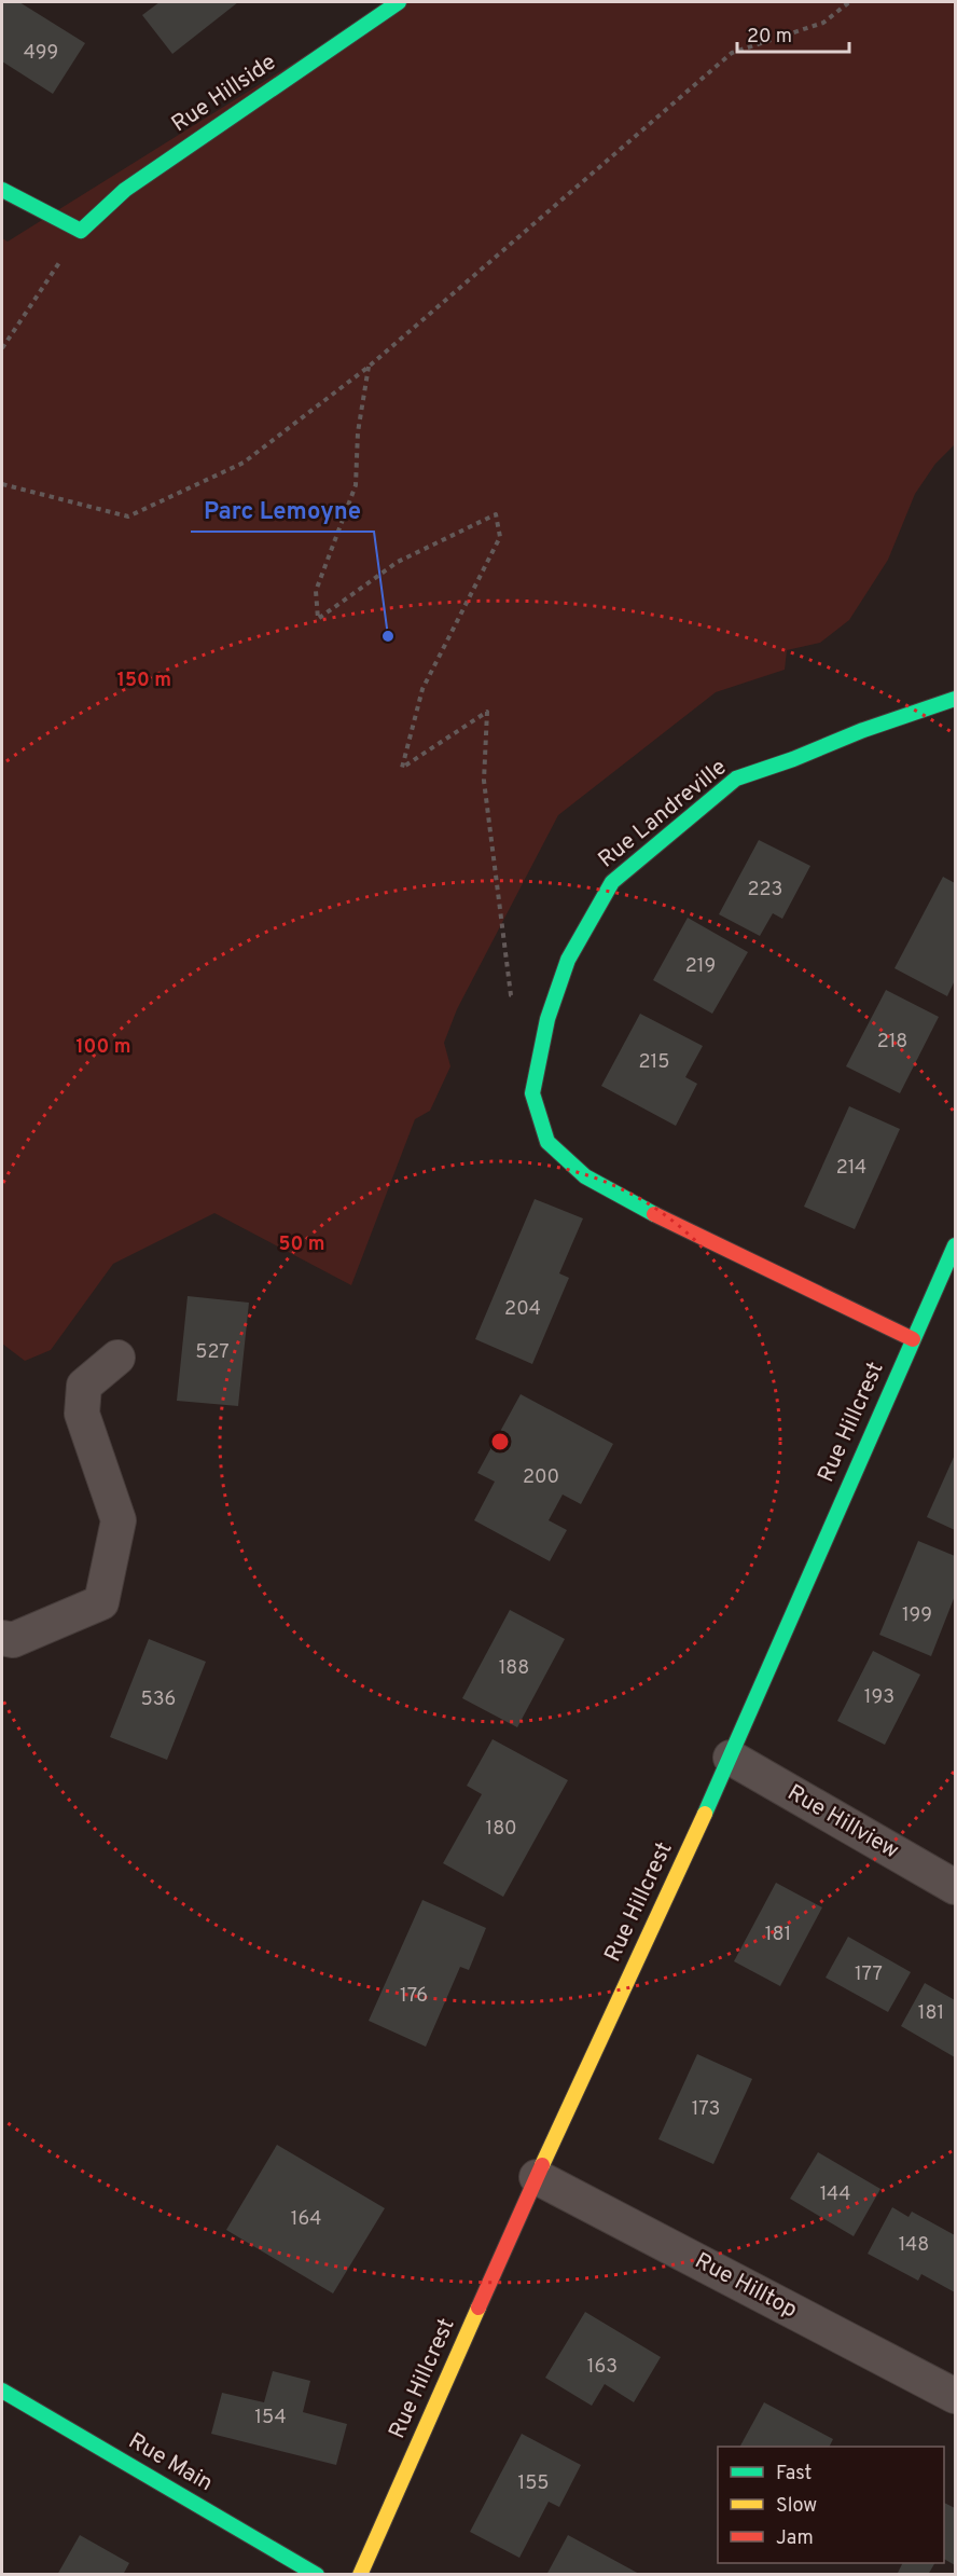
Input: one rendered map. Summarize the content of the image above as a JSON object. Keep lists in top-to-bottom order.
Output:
{
  "streets": {
    "street": [
      "Rue Hillside",
      "Rue Landreville",
      "Rue Hillcrest",
      "Rue Hillview",
      "Rue Hilltop",
      "Rue Main"
    ]
  },
  "crossings": [
    ["Rue Landreville", "Rue Hillcrest"],
    ["Rue Hillcrest", "Rue Hillview"],
    ["Rue Hillcrest", "Rue Hilltop"]
  ],
  "places": ["Parc Lemoyne"],
  "house_numbers": [
    "499",
    "223",
    "219",
    "218",
    "215",
    "214",
    "204",
    "527",
    "200",
    "199",
    "188",
    "193",
    "536",
    "180",
    "181",
    "177",
    "176",
    "181",
    "173",
    "144",
    "164",
    "148",
    "163",
    "154",
    "155"
  ],
  "legend": ["Fast", "Slow", "Jam"],
  "scale_bar": "20 m",
  "rings": ["150 m", "100 m", "50 m"]
}
